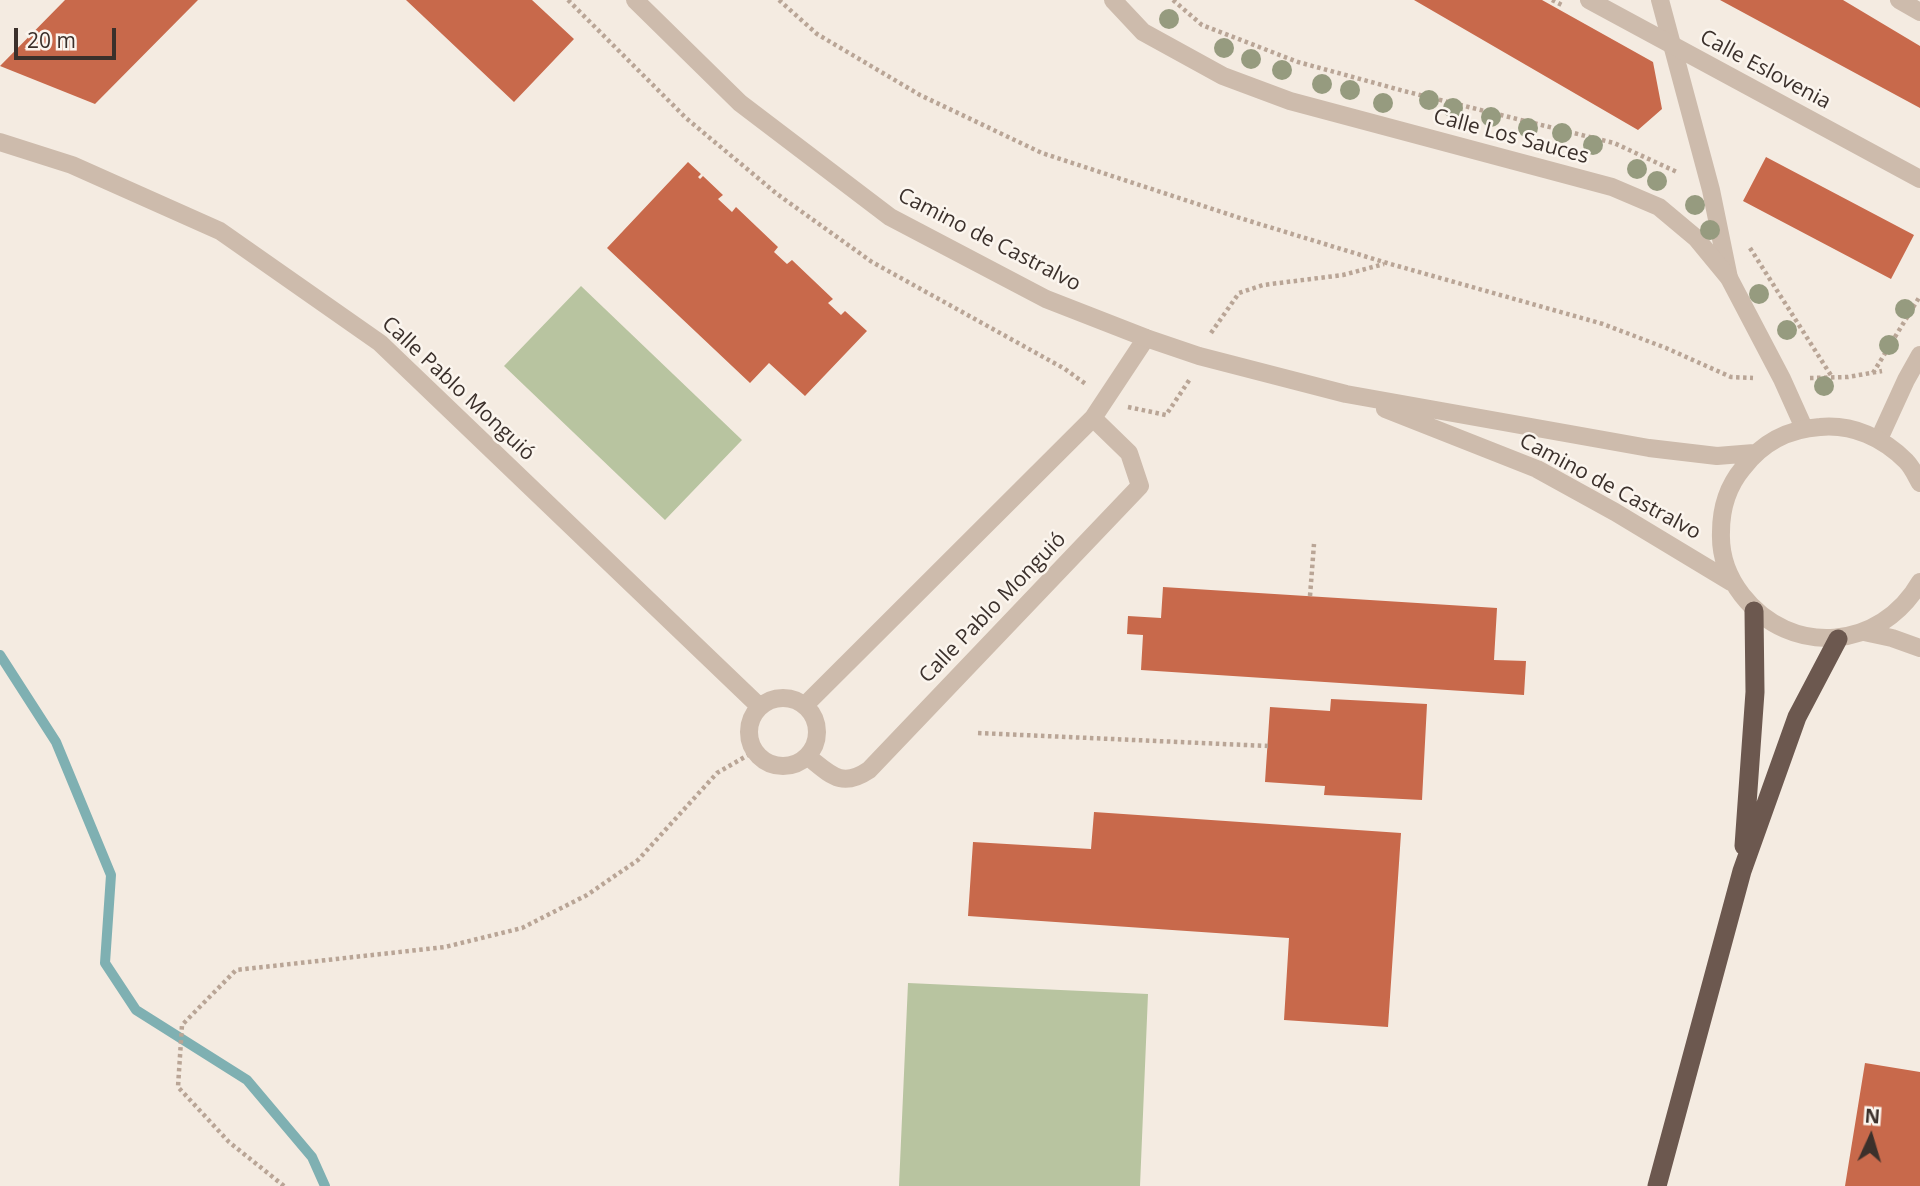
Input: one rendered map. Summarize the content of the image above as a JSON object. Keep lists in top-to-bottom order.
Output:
{
  "streets": {
    "street": [
      "Calle Eslovenia",
      "Calle Los Sauces",
      "Camino de Castralvo",
      "Calle Pablo Monguió"
    ]
  },
  "scale_bar": "20 m",
  "north": "top"
}
